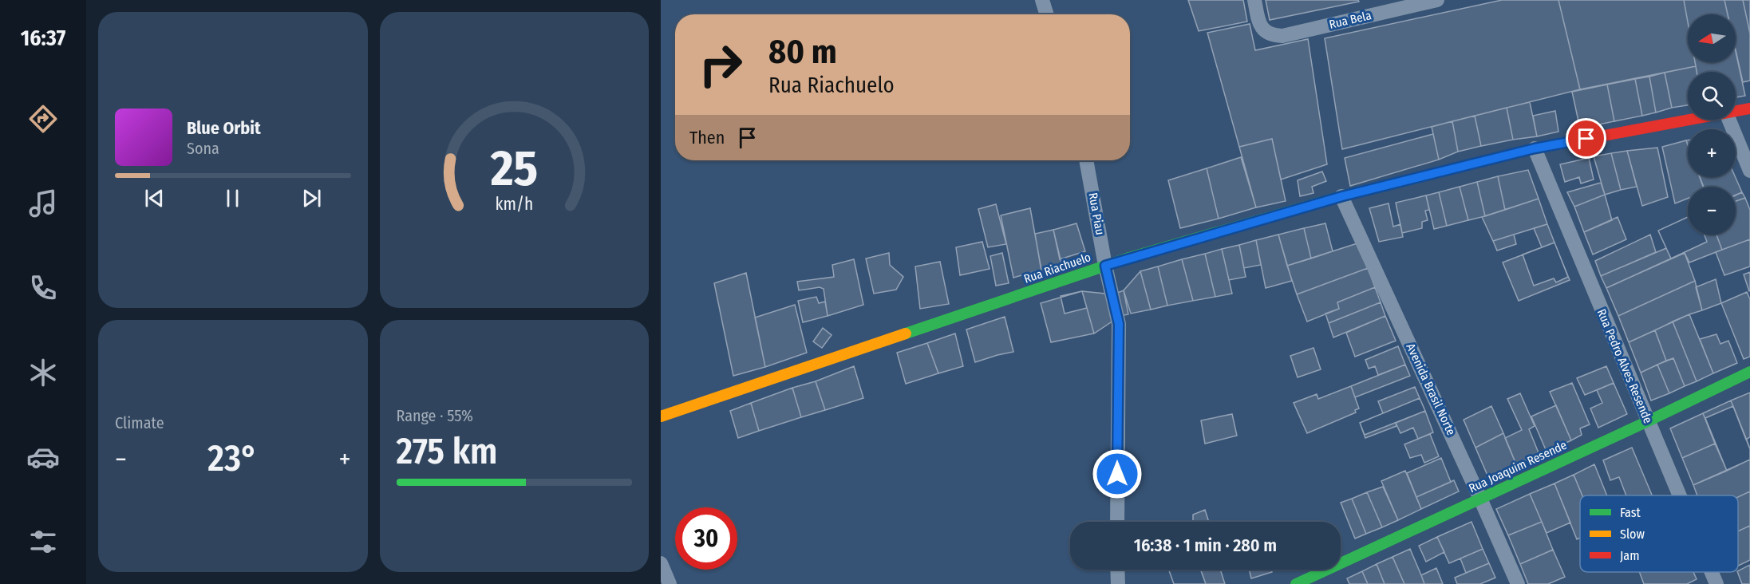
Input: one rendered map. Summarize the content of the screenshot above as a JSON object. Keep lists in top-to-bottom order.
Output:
{
  "streets": {
    "street": [
      "Rua Bela",
      "Rua Piau",
      "Rua Riachuelo",
      "Rua Pedro Alves Resende",
      "Avenida Brasil Norte",
      "Rua Joaquim Resende"
    ]
  },
  "crossings": [
    ["Rua Piau", "Rua Riachuelo"],
    ["Rua Riachuelo", "Rua Pedro Alves Resende"],
    ["Rua Riachuelo", "Avenida Brasil Norte"],
    ["Rua Pedro Alves Resende", "Rua Joaquim Resende"],
    ["Avenida Brasil Norte", "Rua Joaquim Resende"]
  ],
  "legend": ["Fast", "Slow", "Jam"],
  "north": "left",
  "page": {
    "tabs": "16:37",
    "map_buttons": ["+", "−"],
    "turn": ["80 m", "Rua Riachuelo"],
    "song": ["Blue Orbit", "Sona"],
    "then": "Then",
    "tile": [
      "Climate",
      ["Range · 55%", "275 km"]
    ],
    "heat": ["−", "23°", "+"],
    "limit": "30",
    "trip": "16:38 · 1 min · 280 m",
    "gauge": ["25", "km/h"]
  }
}
